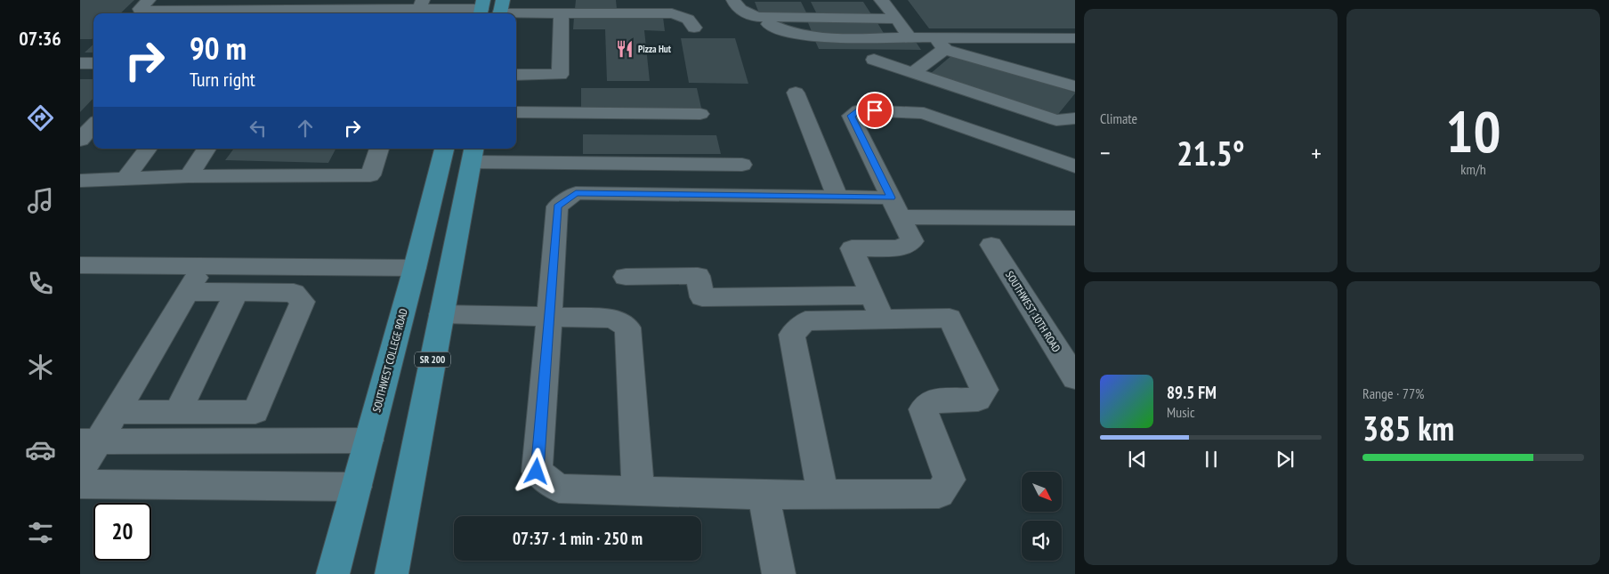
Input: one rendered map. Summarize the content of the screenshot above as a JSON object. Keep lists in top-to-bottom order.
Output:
{
  "streets": {
    "main road": ["SR 200", "SOUTHWEST COLLEGE ROAD"],
    "street": ["SOUTHWEST 10TH ROAD"]
  },
  "places": {
    "restaurant": ["Pizza Hut"]
  },
  "north": "bottom right",
  "page": {
    "tabs": "07:36",
    "tile": [
      "Climate",
      ["10", "km/h"],
      ["Range · 77%", "385 km"]
    ],
    "turn": ["90 m", "Turn right"],
    "heat": ["−", "21.5°", "+"],
    "song": ["89.5 FM", "Music"],
    "limit": "20",
    "trip": "07:37 · 1 min · 250 m"
  }
}
